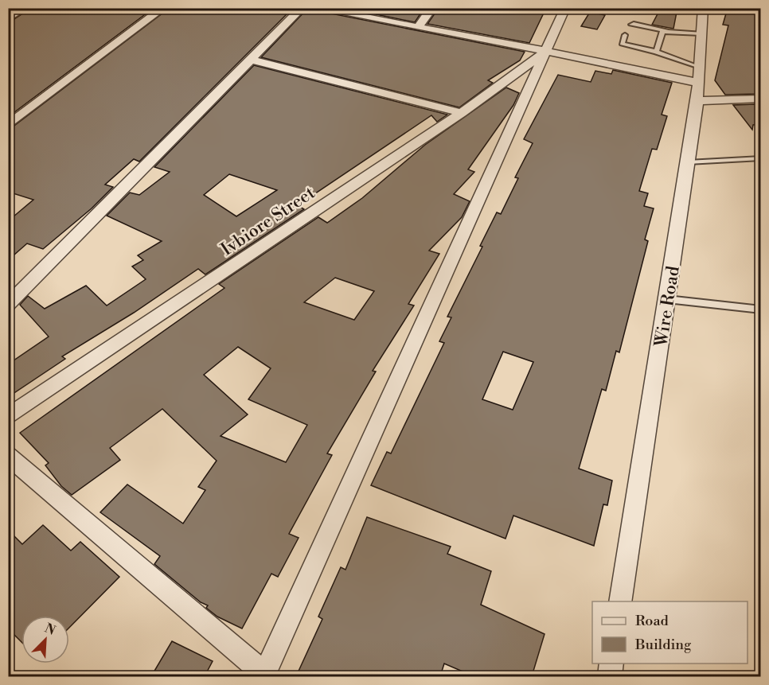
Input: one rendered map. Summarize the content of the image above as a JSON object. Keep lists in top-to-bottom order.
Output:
{
  "streets": {
    "street": ["Ivbiore Street", "Wire Road"]
  },
  "legend": ["Road", "Building"],
  "north": "top right"
}
